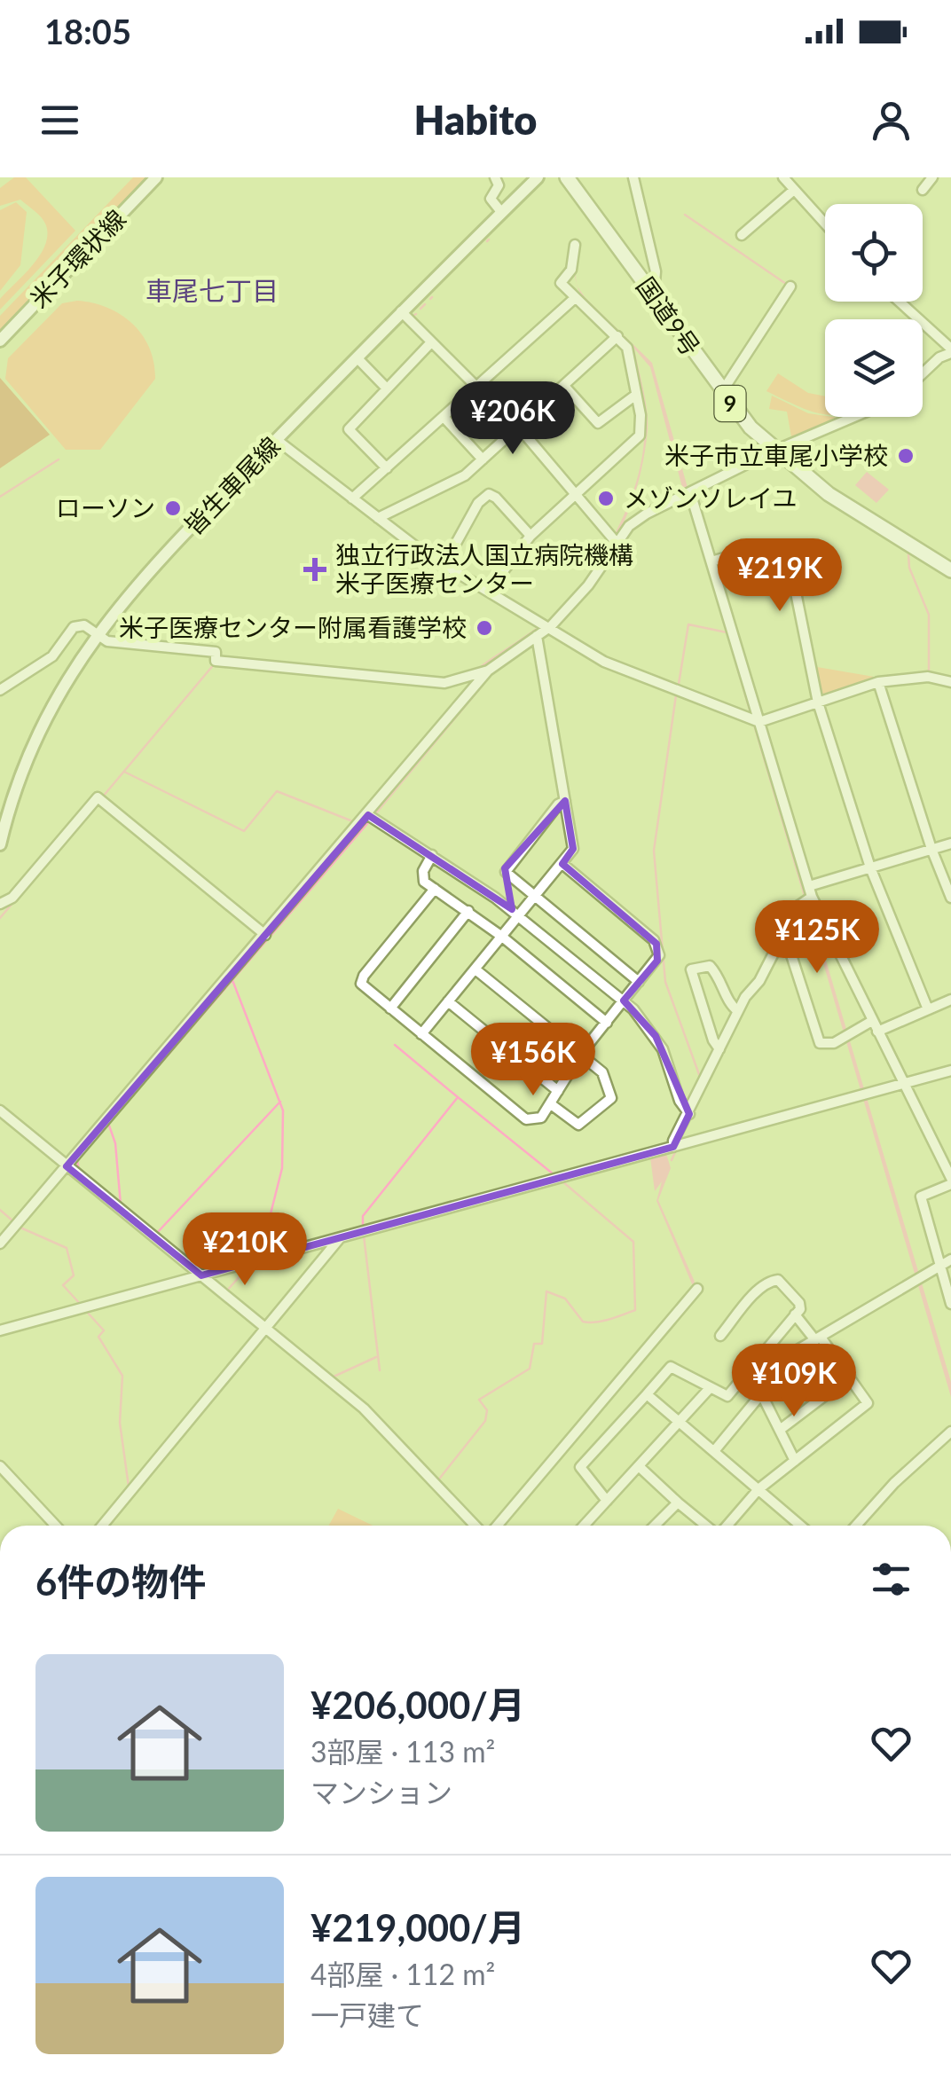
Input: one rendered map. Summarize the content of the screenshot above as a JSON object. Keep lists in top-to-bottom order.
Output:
{
  "streets": {
    "highway": ["国道9号", "9"],
    "main road": ["米子環状線", "皆生車尾線"]
  },
  "districts": ["車尾七丁目"],
  "places": {
    "other": [
      "米子市立車尾小学校",
      "メゾンソレイユ",
      "ローソン",
      "米子医療センター附属看護学校"
    ],
    "health": ["独立行政法人国立病院機構 米子医療センター"]
  },
  "page": {
    "status": "18:05",
    "header": "Habito",
    "price": [
      "¥206K",
      "¥219K",
      "¥125K",
      "¥156K",
      "¥210K",
      "¥109K"
    ],
    "heading": "6件の物件",
    "list": [
      {
        "name": "¥206,000/月",
        "note": "3部屋 · 113 m² · マンション"
      },
      {
        "name": "¥219,000/月",
        "note": "4部屋 · 112 m² · 一戸建て"
      }
    ]
  }
}
